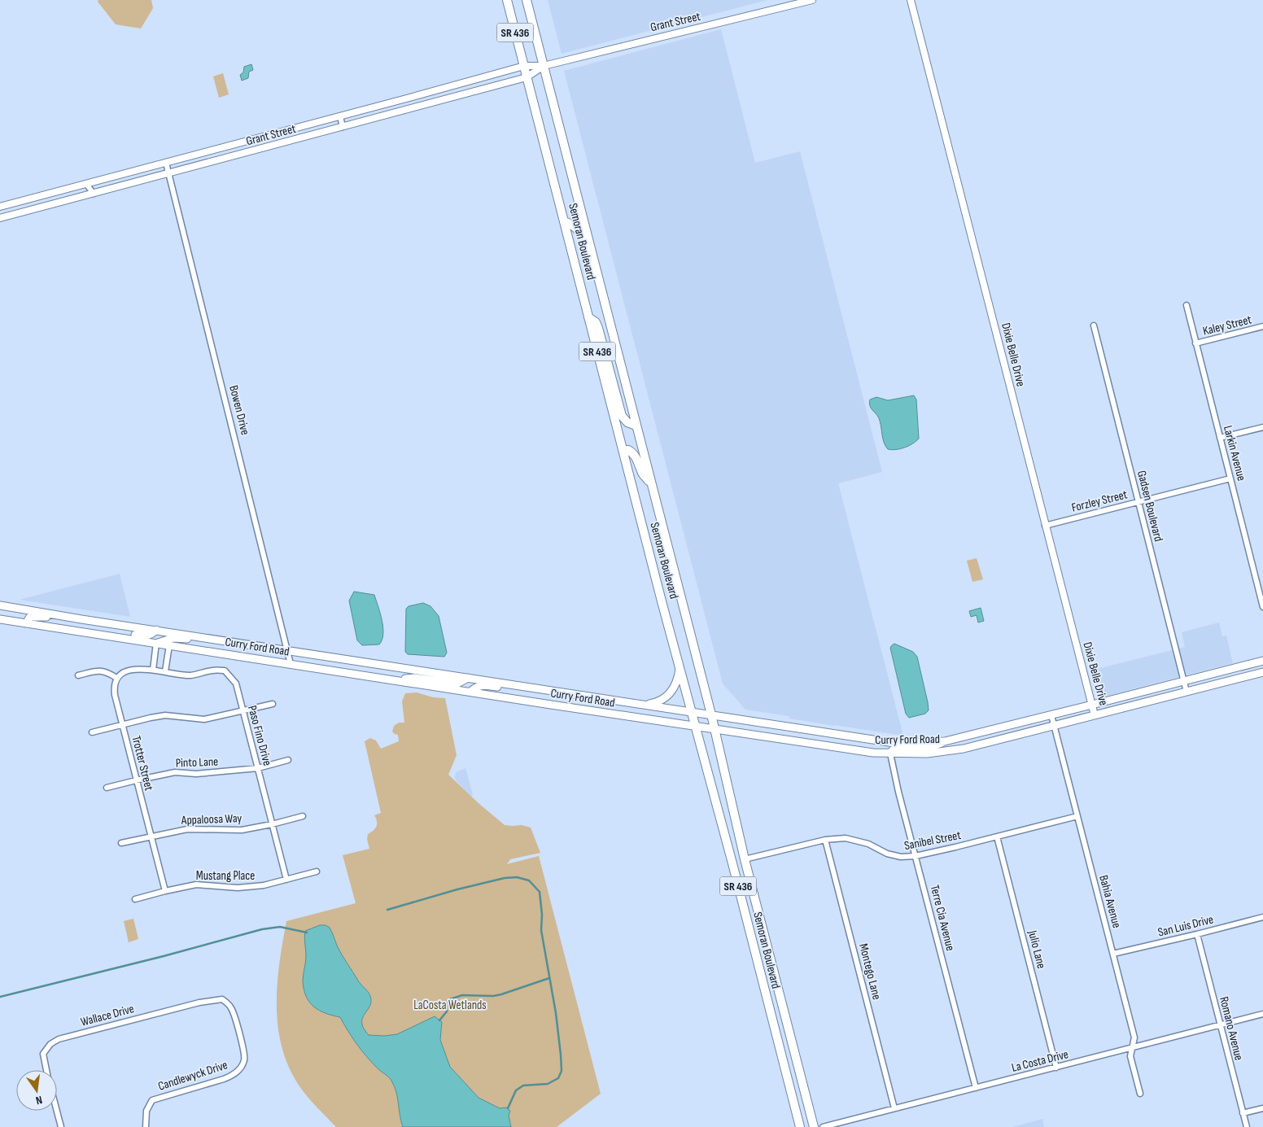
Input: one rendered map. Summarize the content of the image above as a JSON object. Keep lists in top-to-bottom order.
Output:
{
  "streets": {
    "main road": ["SR 436", "Semoran Boulevard", "Curry Ford Road"],
    "street": [
      "Grant Street",
      "Kaley Street",
      "Dixie Belle Drive",
      "Bowen Drive",
      "Larkin Avenue",
      "Forzley Street",
      "Gadsen Boulevard",
      "Paso Fino Drive",
      "Pinto Lane",
      "Trotter Street",
      "Appaloosa Way",
      "Sanibel Street",
      "Mustang Place",
      "Bahia Avenue",
      "Terre Cia Avenue",
      "San Luis Drive",
      "Julio Lane",
      "Montego Lane",
      "Wallace Drive",
      "Romano Avenue",
      "La Costa Drive",
      "Candlewyck Drive"
    ]
  },
  "crossings": [
    ["Grant Street", "Semoran Boulevard"],
    ["Grant Street", "Bowen Drive"],
    ["Semoran Boulevard", "Curry Ford Road"],
    ["Semoran Boulevard", "Sanibel Street"],
    ["Kaley Street", "Larkin Avenue"],
    ["Dixie Belle Drive", "Forzley Street"],
    ["Dixie Belle Drive", "Curry Ford Road"],
    ["Bowen Drive", "Curry Ford Road"],
    ["Larkin Avenue", "Forzley Street"],
    ["Forzley Street", "Gadsen Boulevard"],
    ["Gadsen Boulevard", "Curry Ford Road"],
    ["Curry Ford Road", "Bahia Avenue"],
    ["Curry Ford Road", "Terre Cia Avenue"],
    ["Paso Fino Drive", "Pinto Lane"],
    ["Paso Fino Drive", "Appaloosa Way"],
    ["Paso Fino Drive", "Mustang Place"],
    ["Pinto Lane", "Trotter Street"],
    ["Trotter Street", "Appaloosa Way"],
    ["Trotter Street", "Mustang Place"],
    ["Sanibel Street", "Bahia Avenue"],
    ["Sanibel Street", "Terre Cia Avenue"],
    ["Sanibel Street", "Julio Lane"],
    ["Sanibel Street", "Montego Lane"],
    ["Bahia Avenue", "San Luis Drive"],
    ["Bahia Avenue", "La Costa Drive"],
    ["Terre Cia Avenue", "La Costa Drive"],
    ["San Luis Drive", "Romano Avenue"],
    ["Julio Lane", "La Costa Drive"],
    ["Montego Lane", "La Costa Drive"],
    ["Wallace Drive", "Candlewyck Drive"],
    ["Romano Avenue", "La Costa Drive"]
  ],
  "parks": ["LaCosta Wetlands"],
  "north": "bottom"
}
